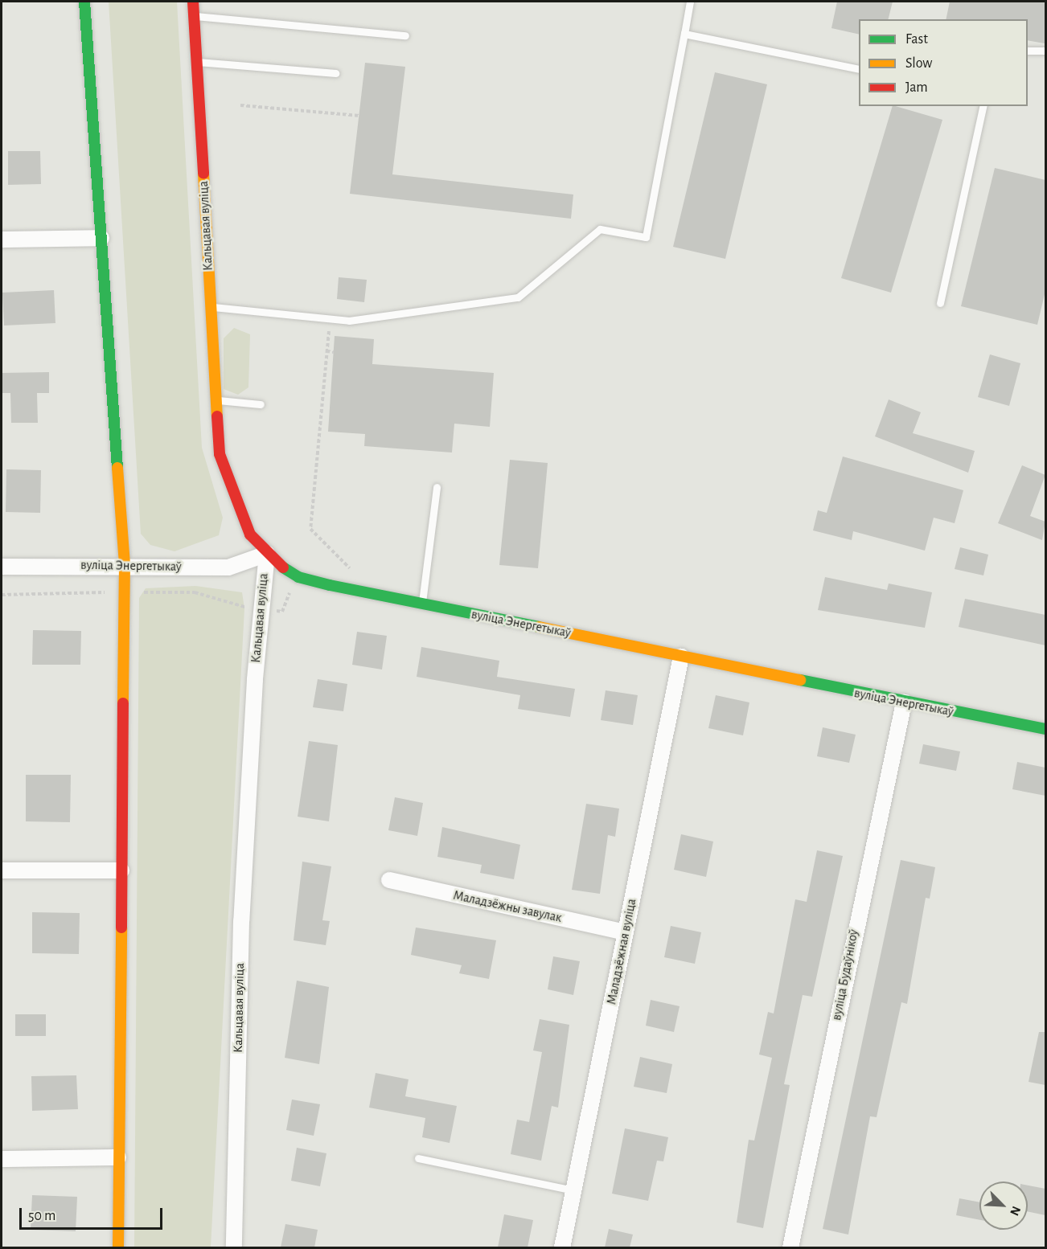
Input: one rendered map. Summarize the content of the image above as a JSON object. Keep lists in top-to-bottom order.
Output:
{
  "streets": {
    "street": [
      "Кальцавая вуліца",
      "вуліца Энергетыкаў",
      "Маладзёжны завулак",
      "Маладзёжная вуліца",
      "вуліца Будаўнікоў"
    ]
  },
  "crossings": [
    ["Кальцавая вуліца", "вуліца Энергетыкаў"],
    ["вуліца Энергетыкаў", "Маладзёжная вуліца"],
    ["вуліца Энергетыкаў", "вуліца Будаўнікоў"],
    ["Маладзёжны завулак", "Маладзёжная вуліца"]
  ],
  "legend": ["Fast", "Slow", "Jam"],
  "scale_bar": "50 m",
  "north": "bottom right"
}
